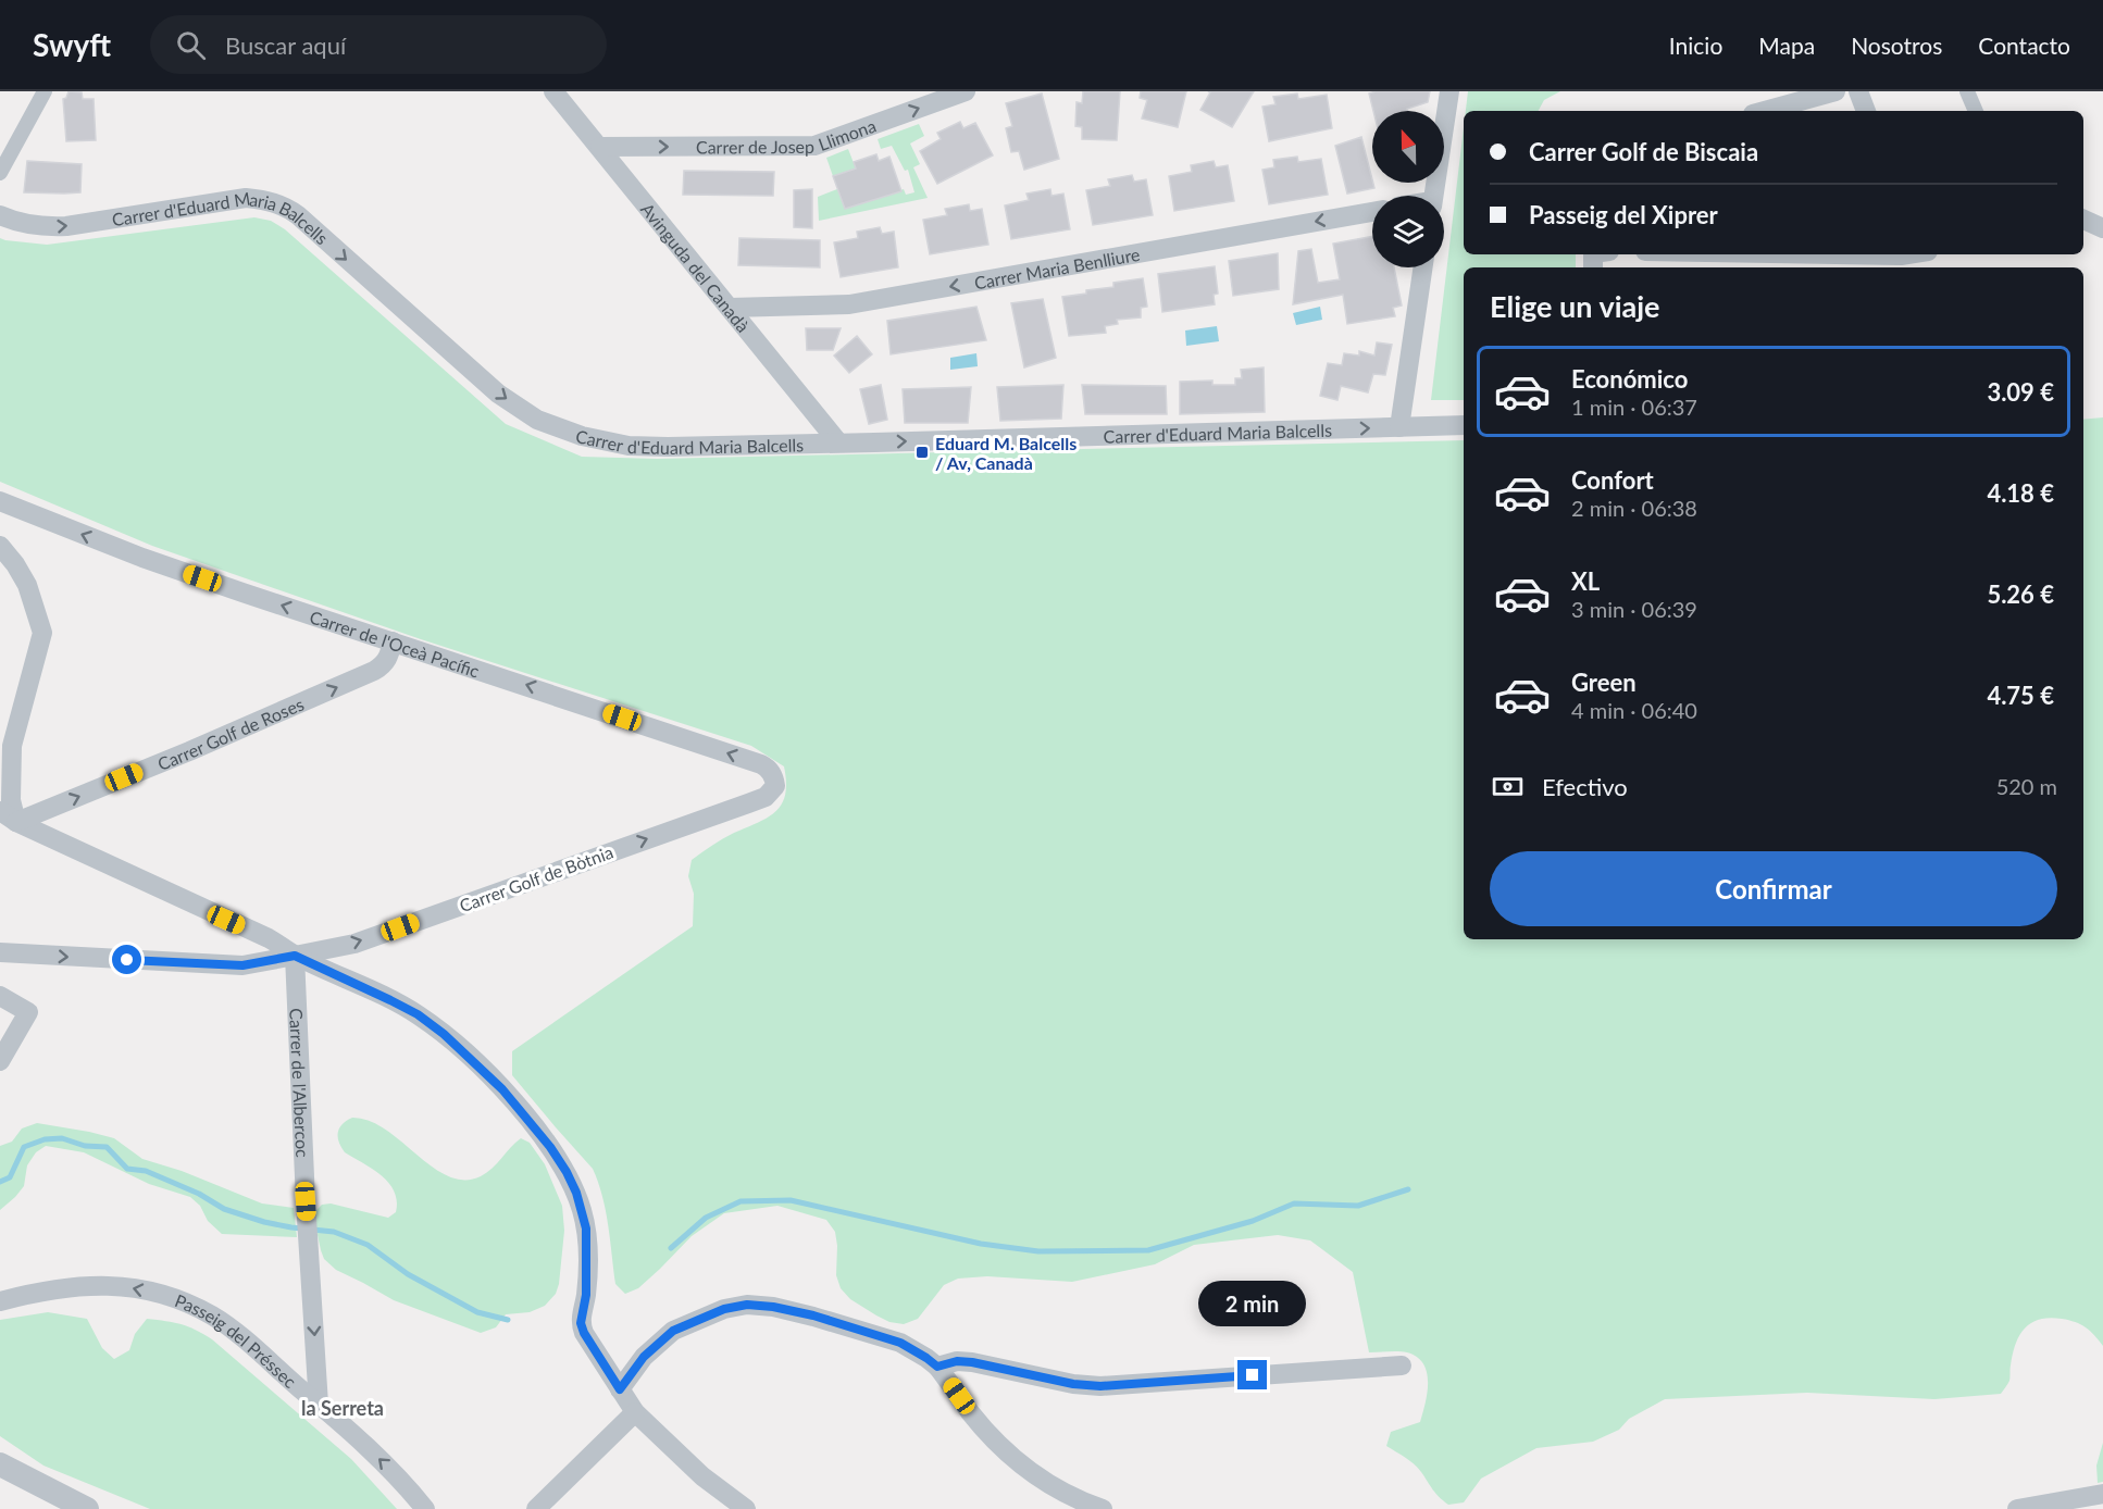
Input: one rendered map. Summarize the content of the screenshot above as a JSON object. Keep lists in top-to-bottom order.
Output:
{
  "streets": {
    "street": [
      "Carrer de Josep Llimona",
      "Carrer d'Eduard Maria Balcells",
      "Avinguda del Canadà",
      "Carrer Maria Benlliure",
      "Carrer de l'Oceà Pacífic",
      "Carrer Golf de Roses",
      "Carrer Golf de Bòtnia",
      "Carrer de l'Albercoc",
      "Passeig del Préssec"
    ]
  },
  "crossings": [
    ["Carrer de Josep Llimona", "Avinguda del Canadà"],
    ["Carrer d'Eduard Maria Balcells", "Avinguda del Canadà"],
    ["Avinguda del Canadà", "Carrer Maria Benlliure"],
    ["Carrer de l'Oceà Pacífic", "Carrer Golf de Roses"],
    ["Carrer de l'Oceà Pacífic", "Carrer Golf de Bòtnia"],
    ["Carrer Golf de Bòtnia", "Carrer de l'Albercoc"],
    ["Carrer de l'Albercoc", "Passeig del Préssec"]
  ],
  "one_way": [
    "Carrer de Josep Llimona",
    "Carrer d'Eduard Maria Balcells",
    "Carrer Maria Benlliure",
    "Carrer de l'Oceà Pacífic",
    "Carrer Golf de Roses",
    "Carrer Golf de Bòtnia",
    "Carrer de l'Albercoc",
    "Passeig del Préssec"
  ],
  "districts": ["la Serreta"],
  "places": {
    "transit": ["Eduard M. Balcells / Av, Canadà"]
  },
  "north": "top",
  "page": {
    "header": "Swyft",
    "search": "Buscar aquí",
    "nav": [
      "Inicio",
      "Mapa",
      "Nosotros",
      "Contacto"
    ],
    "banner": ["Carrer Golf de Biscaia", "Passeig del Xiprer"],
    "heading": "Elige un viaje",
    "list": [
      {
        "name": "Económico",
        "note": "1 min · 06:37",
        "value": "3.09 €"
      },
      {
        "name": "Confort",
        "note": "2 min · 06:38",
        "value": "4.18 €"
      },
      {
        "name": "XL",
        "note": "3 min · 06:39",
        "value": "5.26 €"
      },
      {
        "name": "Green",
        "note": "4 min · 06:40",
        "value": "4.75 €"
      }
    ],
    "pay": ["Efectivo", "520 m"],
    "buttons": "Confirmar",
    "bubble": "2 min"
  }
}
